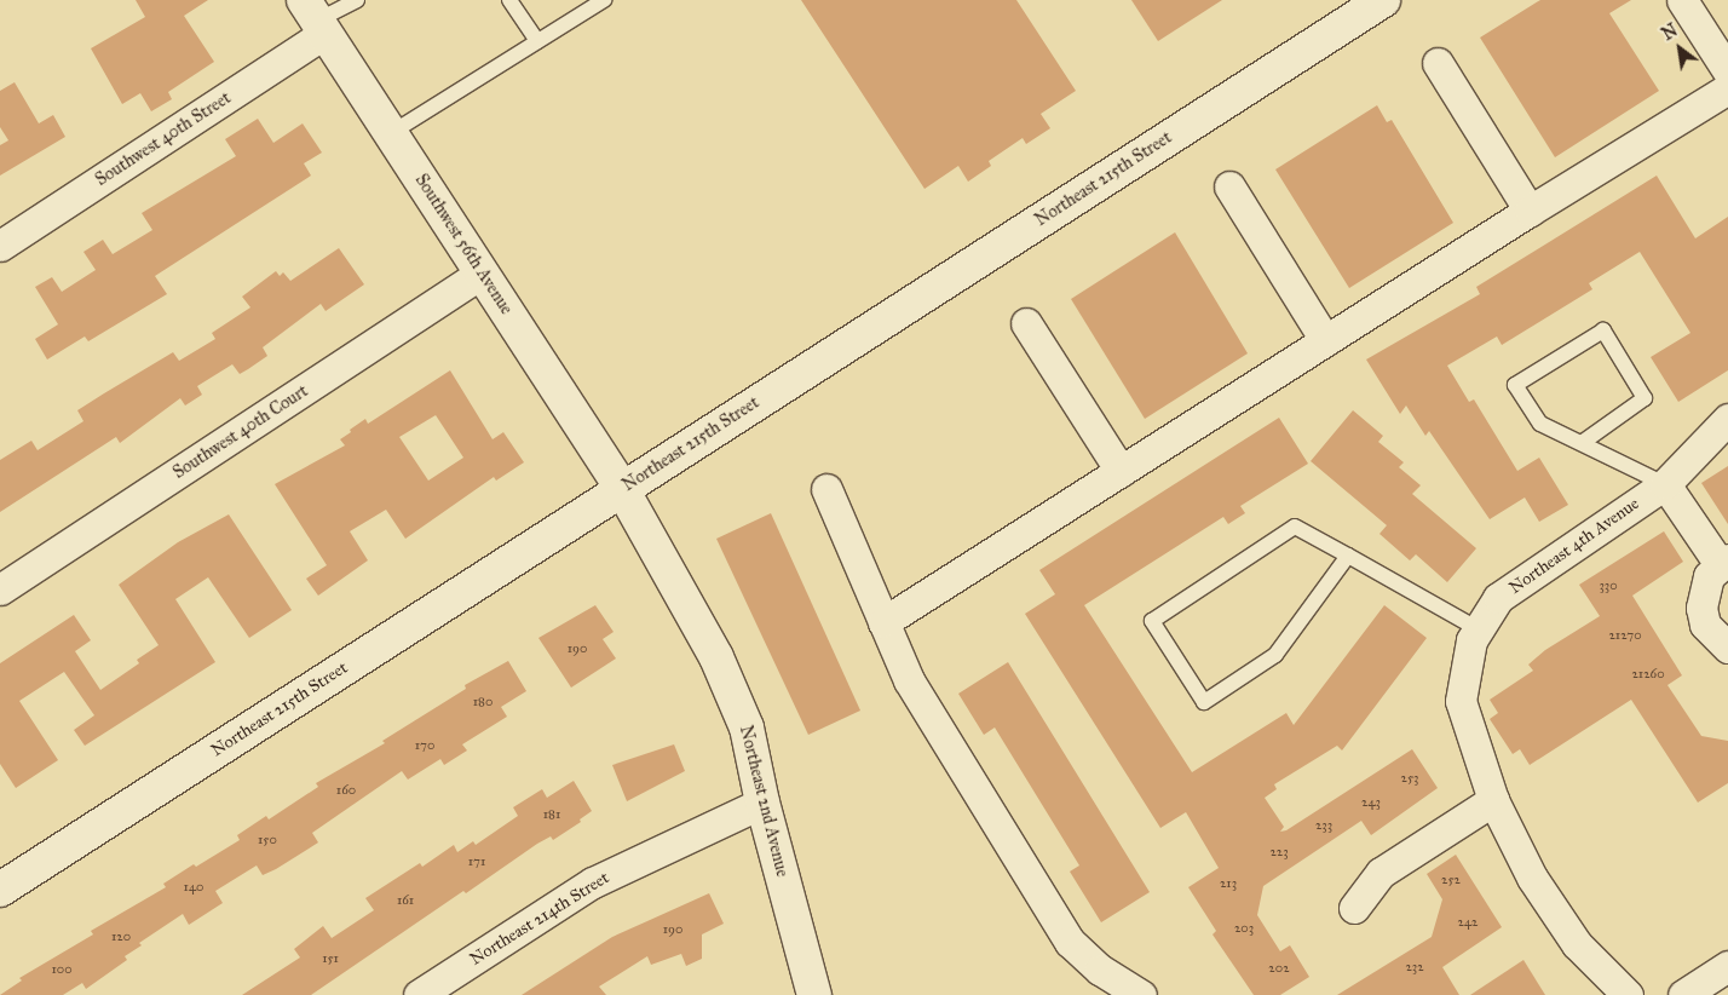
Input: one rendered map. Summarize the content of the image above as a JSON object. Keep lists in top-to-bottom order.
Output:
{
  "streets": {
    "street": [
      "Southwest 40th Street",
      "Northeast 215th Street",
      "Southwest 56th Avenue",
      "Southwest 40th Court",
      "Northeast 4th Avenue",
      "Northeast 2nd Avenue",
      "Northeast 214th Street"
    ]
  },
  "crossings": [
    ["Southwest 40th Street", "Southwest 56th Avenue"],
    ["Northeast 215th Street", "Southwest 56th Avenue"],
    ["Northeast 215th Street", "Northeast 2nd Avenue"],
    ["Southwest 56th Avenue", "Southwest 40th Court"],
    ["Southwest 56th Avenue", "Northeast 2nd Avenue"],
    ["Northeast 2nd Avenue", "Northeast 214th Street"]
  ],
  "house_numbers": [
    "330",
    "21270",
    "190",
    "21260",
    "180",
    "170",
    "253",
    "160",
    "243",
    "181",
    "233",
    "150",
    "223",
    "171",
    "252",
    "213",
    "140",
    "161",
    "242",
    "203",
    "190",
    "120",
    "151",
    "232",
    "202",
    "100"
  ],
  "north": "top left"
}
